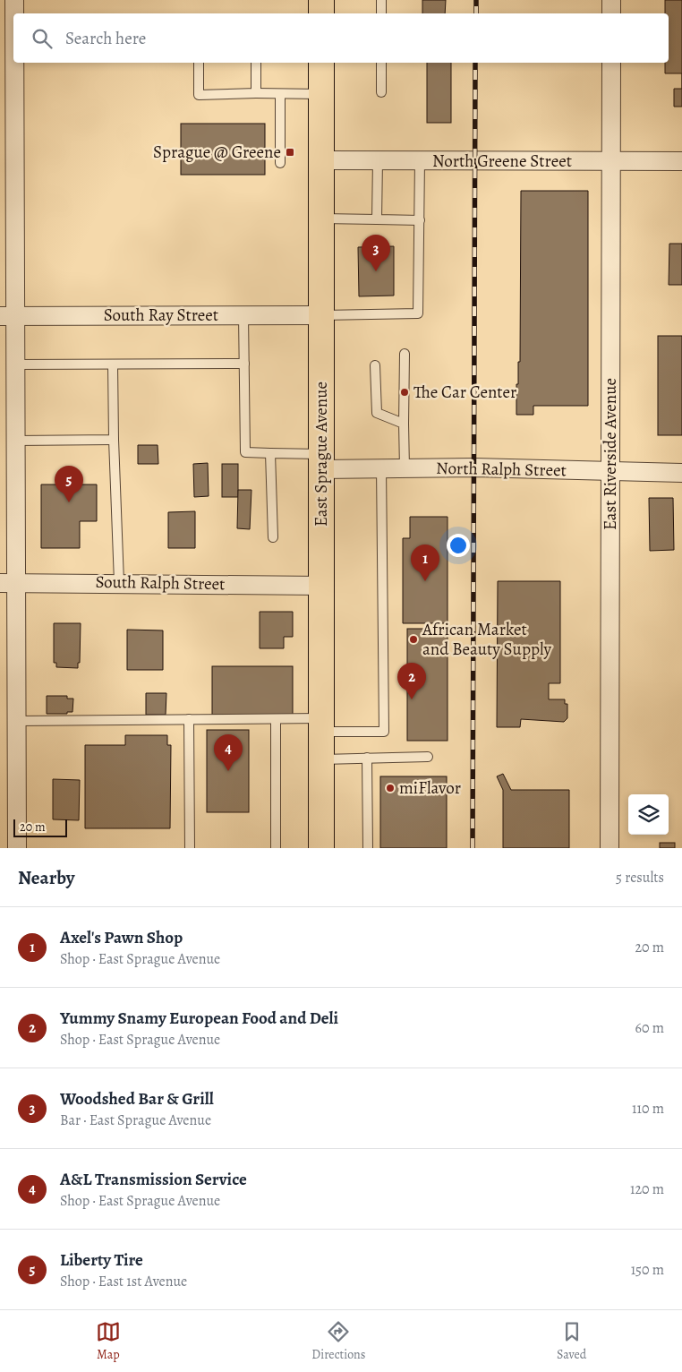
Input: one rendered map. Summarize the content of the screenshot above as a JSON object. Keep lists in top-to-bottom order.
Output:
{
  "streets": {
    "main road": ["East Sprague Avenue"],
    "street": [
      "North Greene Street",
      "South Ray Street",
      "East Riverside Avenue",
      "North Ralph Street",
      "South Ralph Street"
    ]
  },
  "crossings": [
    ["North Greene Street", "East Sprague Avenue"],
    ["North Greene Street", "East Riverside Avenue"],
    ["South Ray Street", "East Sprague Avenue"],
    ["East Sprague Avenue", "North Ralph Street"],
    ["East Sprague Avenue", "South Ralph Street"],
    ["East Riverside Avenue", "North Ralph Street"]
  ],
  "places": {
    "transit": ["Sprague @ Greene"],
    "other": ["The Car Center", "African Market and Beauty Supply", "miFlavor"]
  },
  "scale_bar": "20 m",
  "page": {
    "search": "Search here",
    "pins": [
      "3",
      "5",
      "1",
      "2",
      "4"
    ],
    "scale": "20 m",
    "heading": ["Nearby", "5 results"],
    "list": [
      {
        "mark": "1",
        "name": "Axel's Pawn Shop",
        "note": "Shop · East Sprague Avenue",
        "value": "20 m"
      },
      {
        "mark": "2",
        "name": "Yummy Snamy European Food and Deli",
        "note": "Shop · East Sprague Avenue",
        "value": "60 m"
      },
      {
        "mark": "3",
        "name": "Woodshed Bar & Grill",
        "note": "Bar · East Sprague Avenue",
        "value": "110 m"
      },
      {
        "mark": "4",
        "name": "A&L Transmission Service",
        "note": "Shop · East Sprague Avenue",
        "value": "120 m"
      },
      {
        "mark": "5",
        "name": "Liberty Tire",
        "note": "Shop · East 1st Avenue",
        "value": "150 m"
      }
    ],
    "nav": ["Map", "Directions", "Saved"]
  }
}
